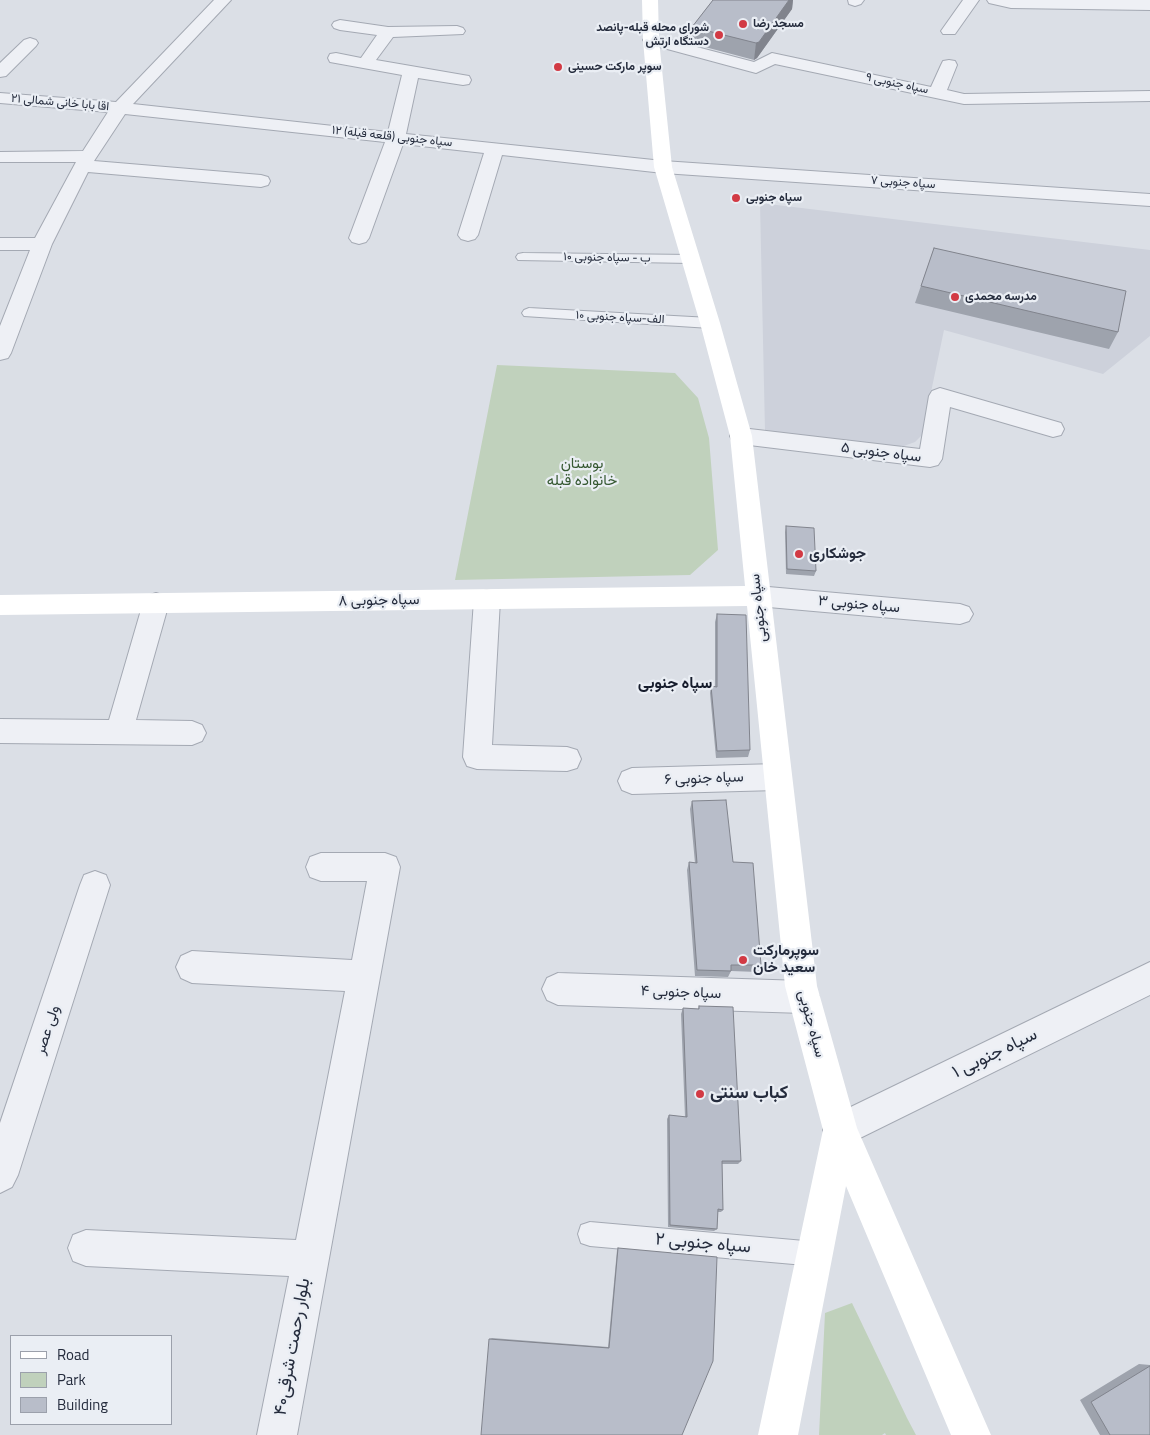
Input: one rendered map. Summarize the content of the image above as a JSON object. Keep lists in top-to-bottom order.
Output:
{
  "streets": {
    "street": [
      "۹ سپاه جنوبی",
      "۲۱ اقا بابا خانی شمالی",
      "۱۲ سپاه جنوبی (قلعه قبله)",
      "۷ سپاه جنوبی",
      "۵ سپاه جنوبی",
      "۸ سپاه جنوبی",
      "۳ سپاه جنوبی",
      "سپاه جنوبی",
      "۶ سپاه جنوبی",
      "۴ سپاه جنوبی",
      "ولی عصر",
      "۱ سپاه جنوبی",
      "بلوار رحمت شرقی۴۰"
    ],
    "lane": ["۱۰ ب - سپاه جنوبی", "۱۰ الف-سپاه جنوبی", "۲ سپاه جنوبی"]
  },
  "crossings": [
    ["۹ سپاه جنوبی", "سپاه جنوبی"],
    ["۲۱ اقا بابا خانی شمالی", "۱۲ سپاه جنوبی (قلعه قبله)"],
    ["۱۲ سپاه جنوبی (قلعه قبله)", "۷ سپاه جنوبی"],
    ["۱۲ سپاه جنوبی (قلعه قبله)", "سپاه جنوبی"],
    ["۷ سپاه جنوبی", "سپاه جنوبی"],
    ["۱۰ ب - سپاه جنوبی", "سپاه جنوبی"],
    ["۱۰ الف-سپاه جنوبی", "سپاه جنوبی"],
    ["۵ سپاه جنوبی", "سپاه جنوبی"],
    ["۸ سپاه جنوبی", "۳ سپاه جنوبی"],
    ["۸ سپاه جنوبی", "سپاه جنوبی"],
    ["۳ سپاه جنوبی", "سپاه جنوبی"],
    ["سپاه جنوبی", "۶ سپاه جنوبی"],
    ["سپاه جنوبی", "۴ سپاه جنوبی"],
    ["سپاه جنوبی", "۱ سپاه جنوبی"],
    ["سپاه جنوبی", "۲ سپاه جنوبی"]
  ],
  "districts": ["سپاه جنوبی"],
  "parks": ["بوستان خانواده قبله"],
  "places": [
    "مسجد رضا",
    "شورای محله قبله-پانصد دستگاه ارتش",
    "سوپر مارکت حسینی",
    "سپاه جنوبی",
    "مدرسه محمدی",
    "جوشکاری",
    "سوپرمارکت سعید خان",
    "کباب سنتی"
  ],
  "legend": ["Road", "Park", "Building"]
}
